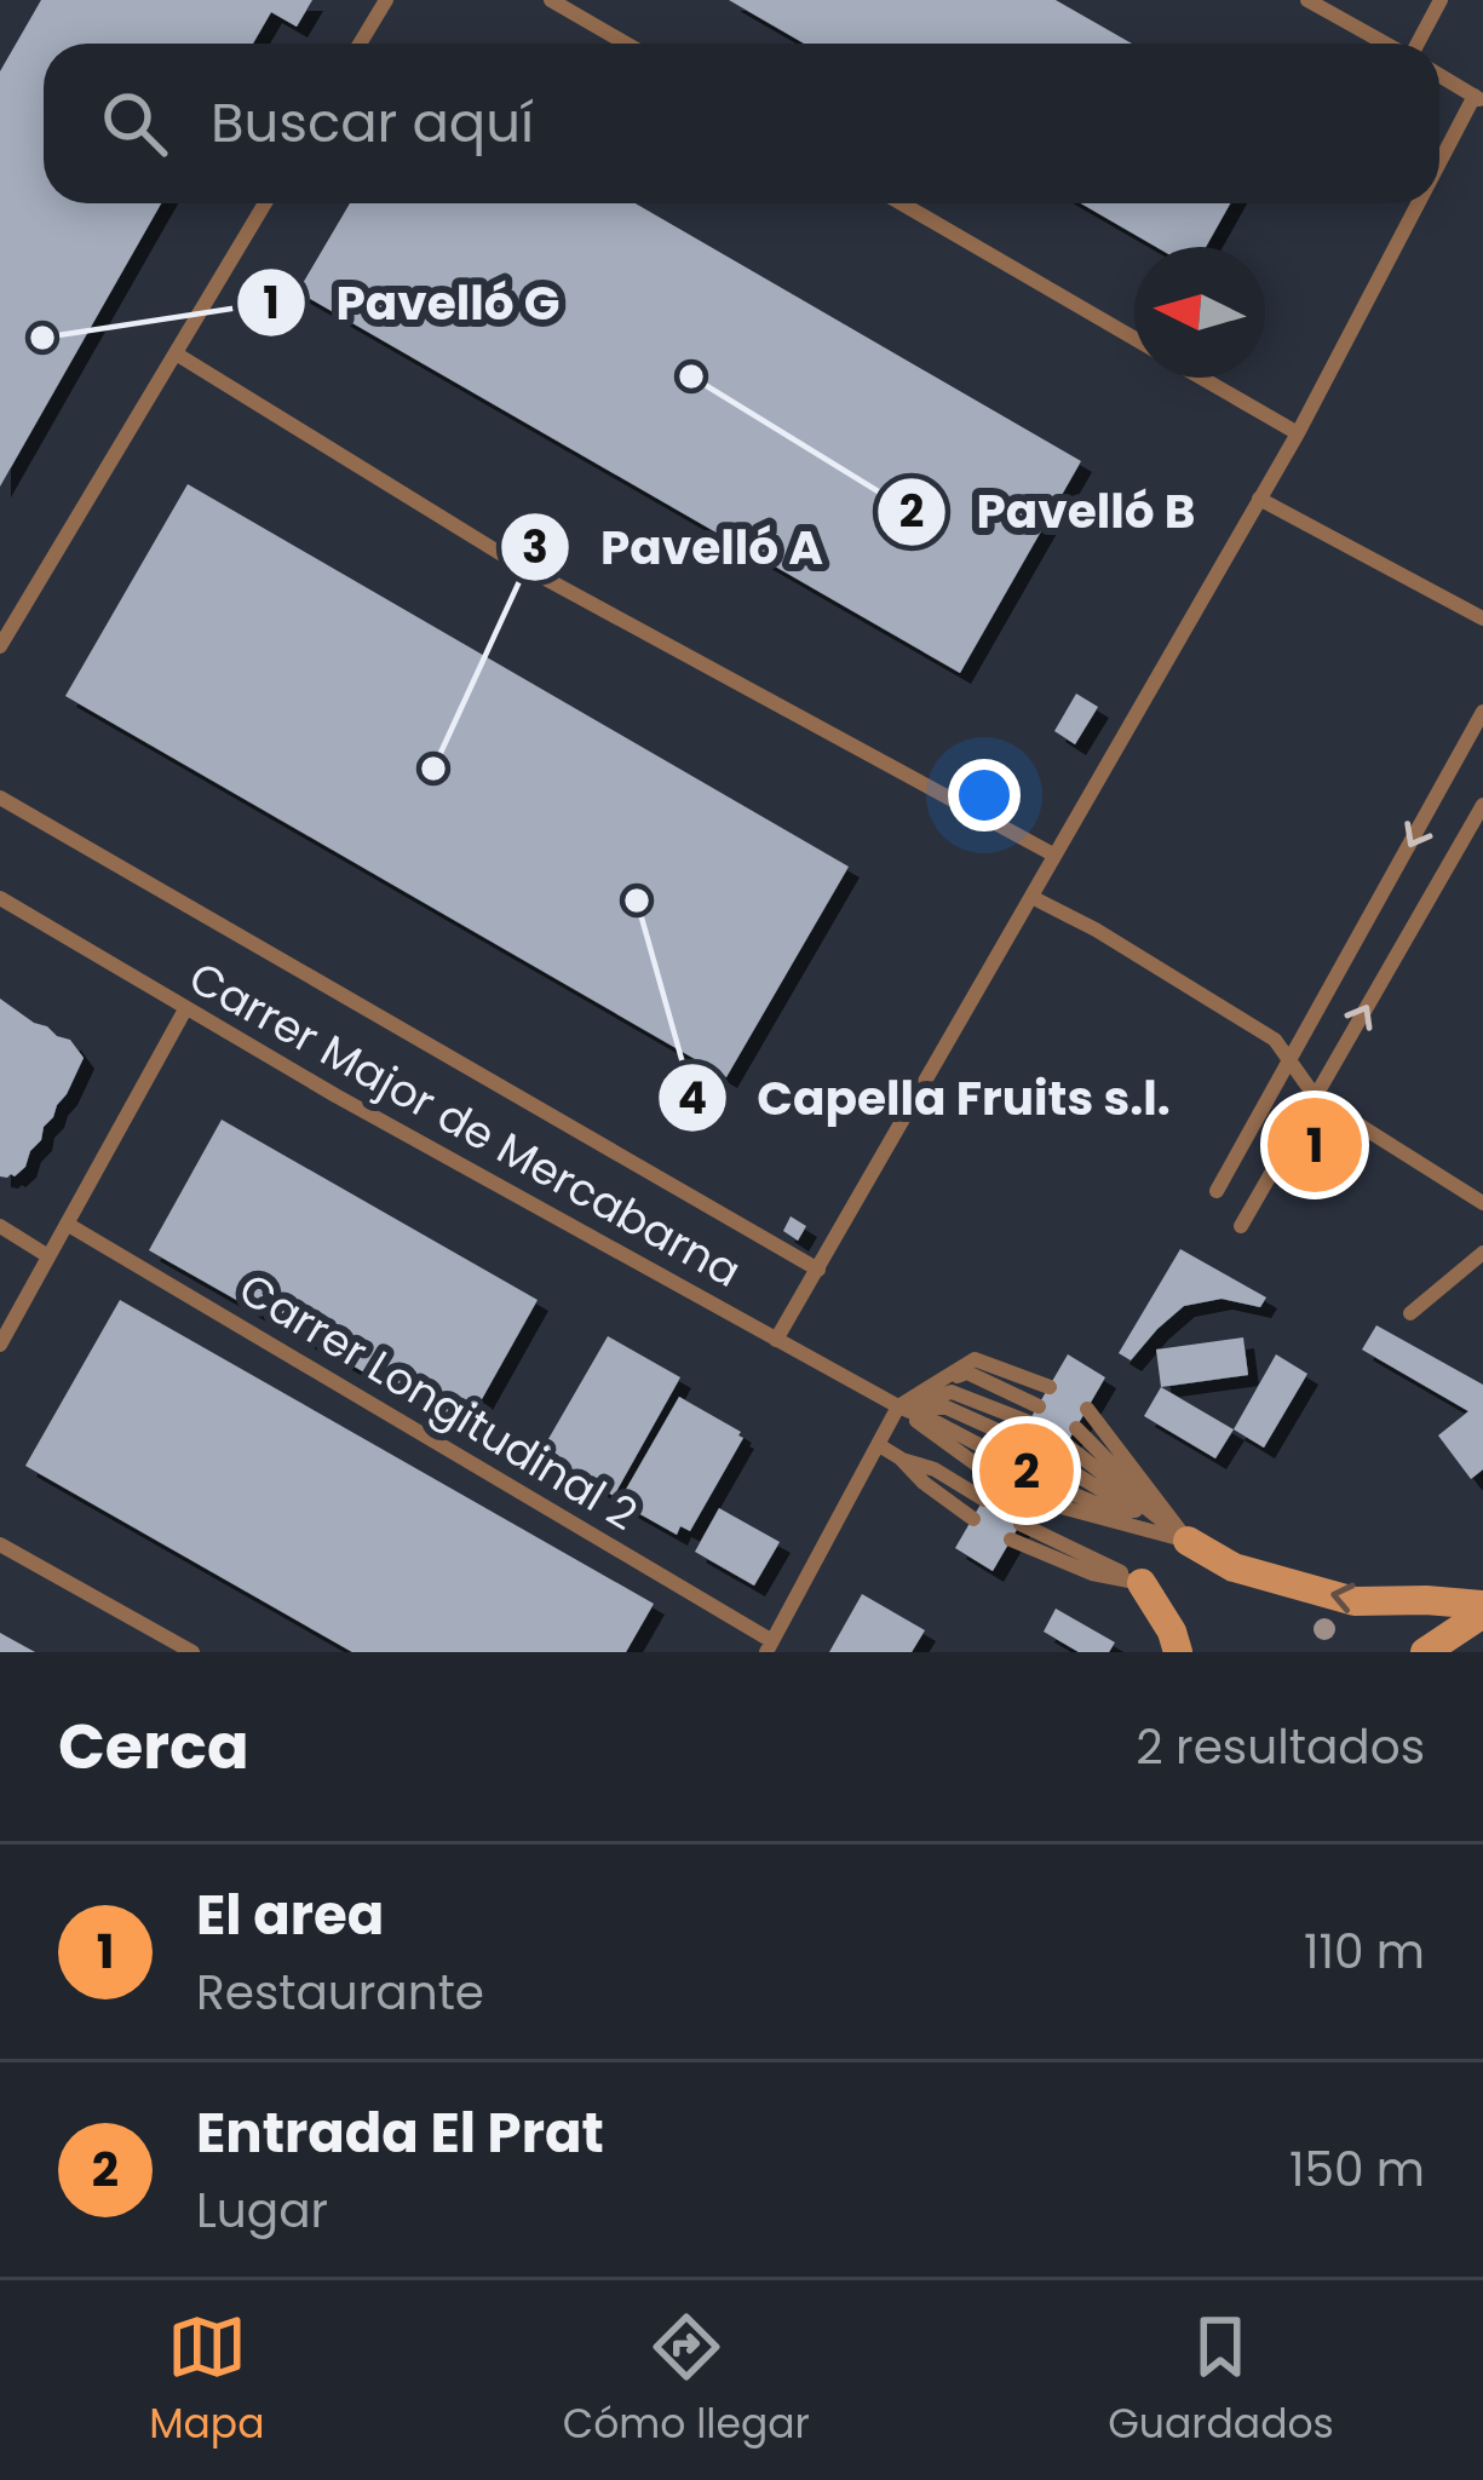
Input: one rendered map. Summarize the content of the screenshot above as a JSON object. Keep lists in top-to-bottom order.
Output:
{
  "streets": {
    "lane": ["Carrer Major de Mercabarna", "Carrer Longitudinal 2"]
  },
  "places": [
    "Pavelló G",
    "Pavelló B",
    "Pavelló A",
    "Capella Fruits s.l."
  ],
  "north": "left",
  "page": {
    "search": "Buscar aquí",
    "pins": ["1", "2"],
    "heading": ["Cerca", "2 resultados"],
    "list": [
      {
        "mark": "1",
        "name": "El area",
        "note": "Restaurante",
        "value": "110 m"
      },
      {
        "mark": "2",
        "name": "Entrada El Prat",
        "note": "Lugar",
        "value": "150 m"
      }
    ],
    "nav": ["Mapa", "Cómo llegar", "Guardados"]
  }
}
